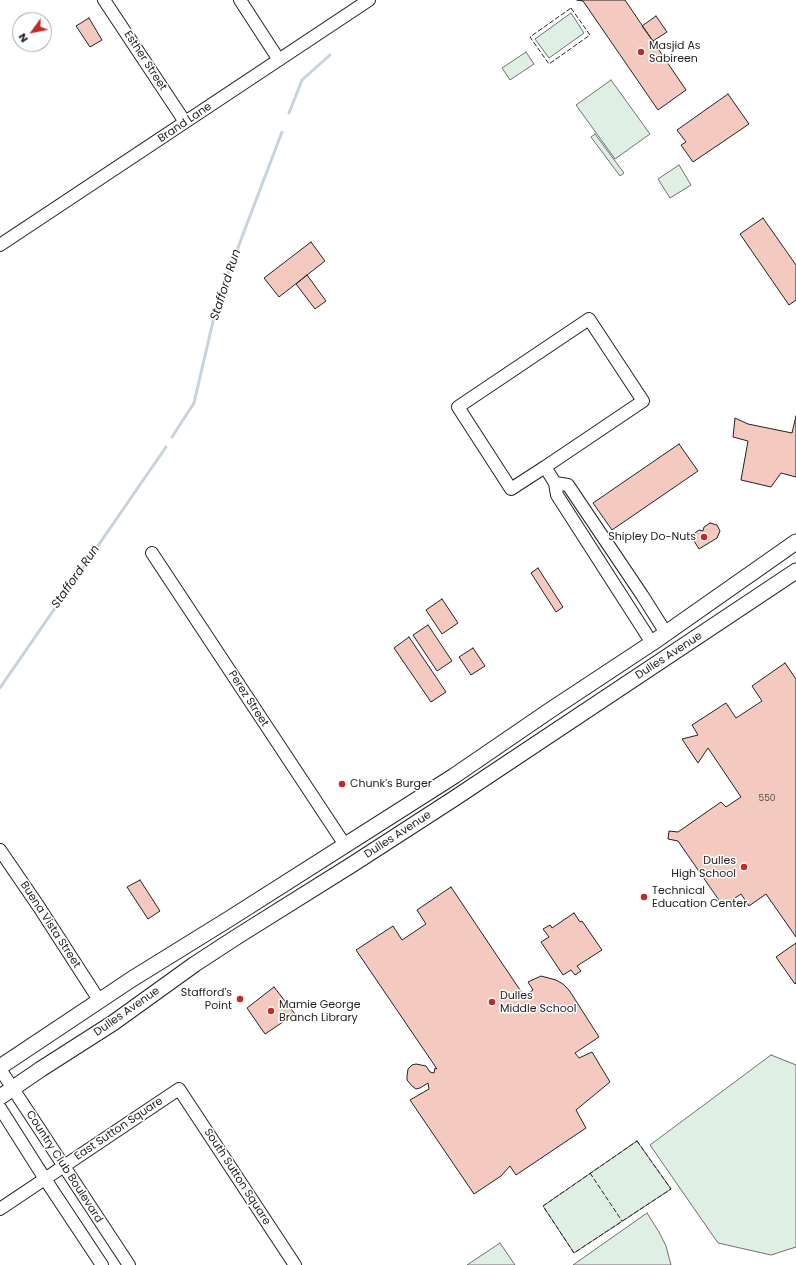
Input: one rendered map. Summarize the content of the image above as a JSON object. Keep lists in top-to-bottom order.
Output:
{
  "streets": {
    "main road": ["Dulles Avenue"],
    "street": [
      "Esther Street",
      "Brand Lane",
      "Perez Street",
      "Buena Vista Street",
      "East Sutton Square",
      "Country Club Boulevard",
      "South Sutton Square"
    ]
  },
  "crossings": [
    ["Esther Street", "Brand Lane"],
    ["Dulles Avenue", "Perez Street"],
    ["Dulles Avenue", "Buena Vista Street"],
    ["Dulles Avenue", "Country Club Boulevard"],
    ["East Sutton Square", "Country Club Boulevard"],
    ["East Sutton Square", "South Sutton Square"]
  ],
  "water": ["Stafford Run"],
  "places": [
    "Masjid As Sabireen",
    "Shipley Do-Nuts",
    "Chunk's Burger",
    "Dulles High School",
    "Technical Education Center",
    "Stafford's Point",
    "Dulles Middle School",
    "Mamie George Branch Library"
  ],
  "house_numbers": ["550"],
  "north": "bottom left"
}
